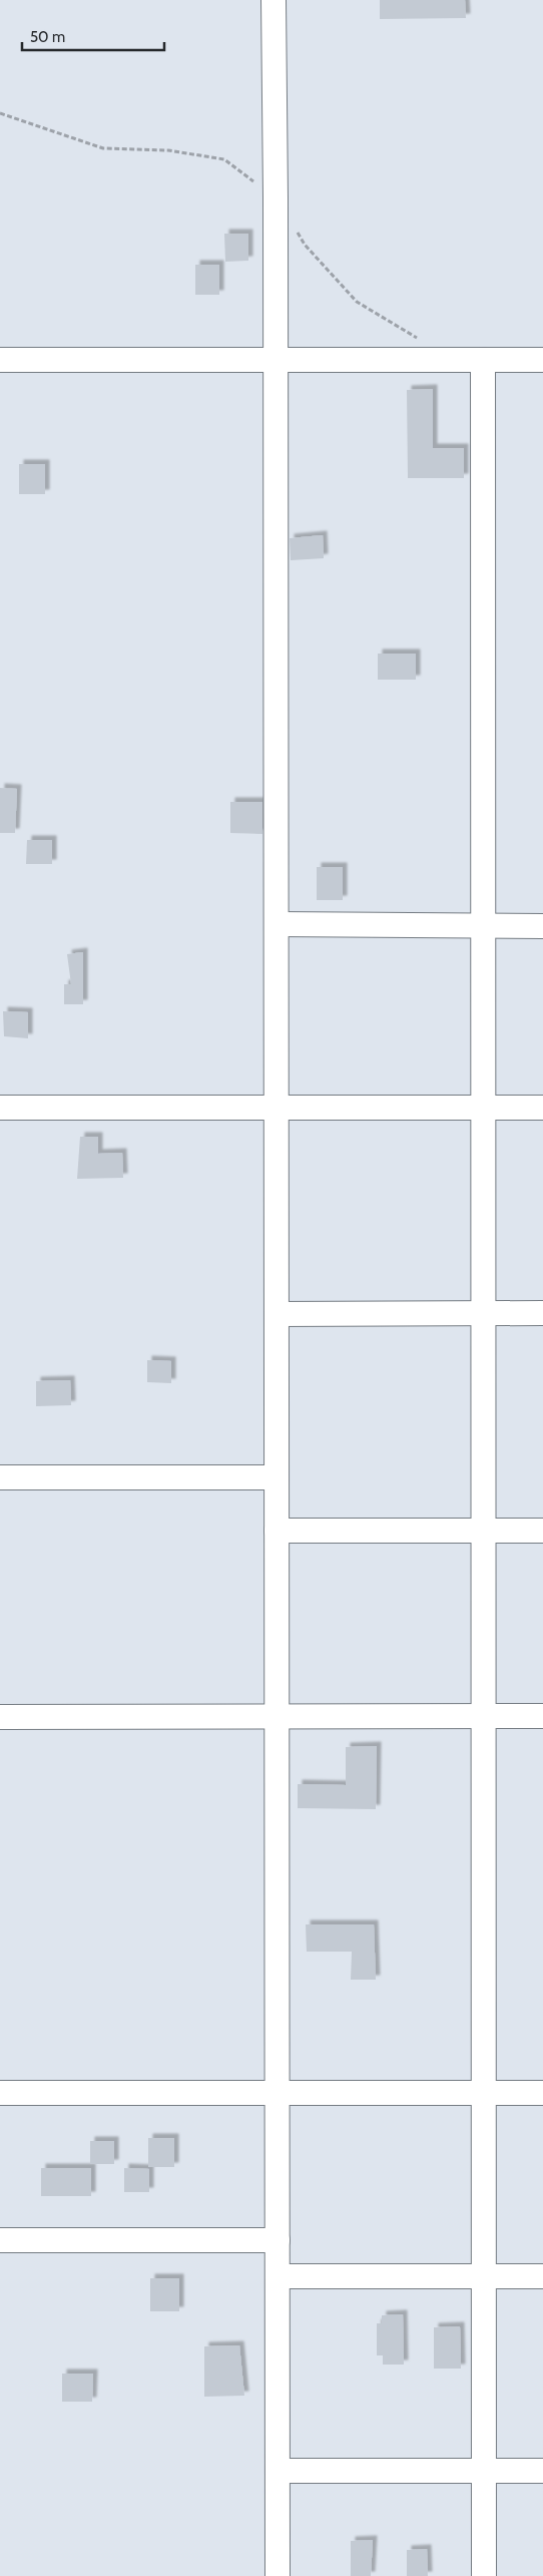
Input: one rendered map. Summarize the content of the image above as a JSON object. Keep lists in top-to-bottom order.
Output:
{
  "scale_bar": "50 m"
}
